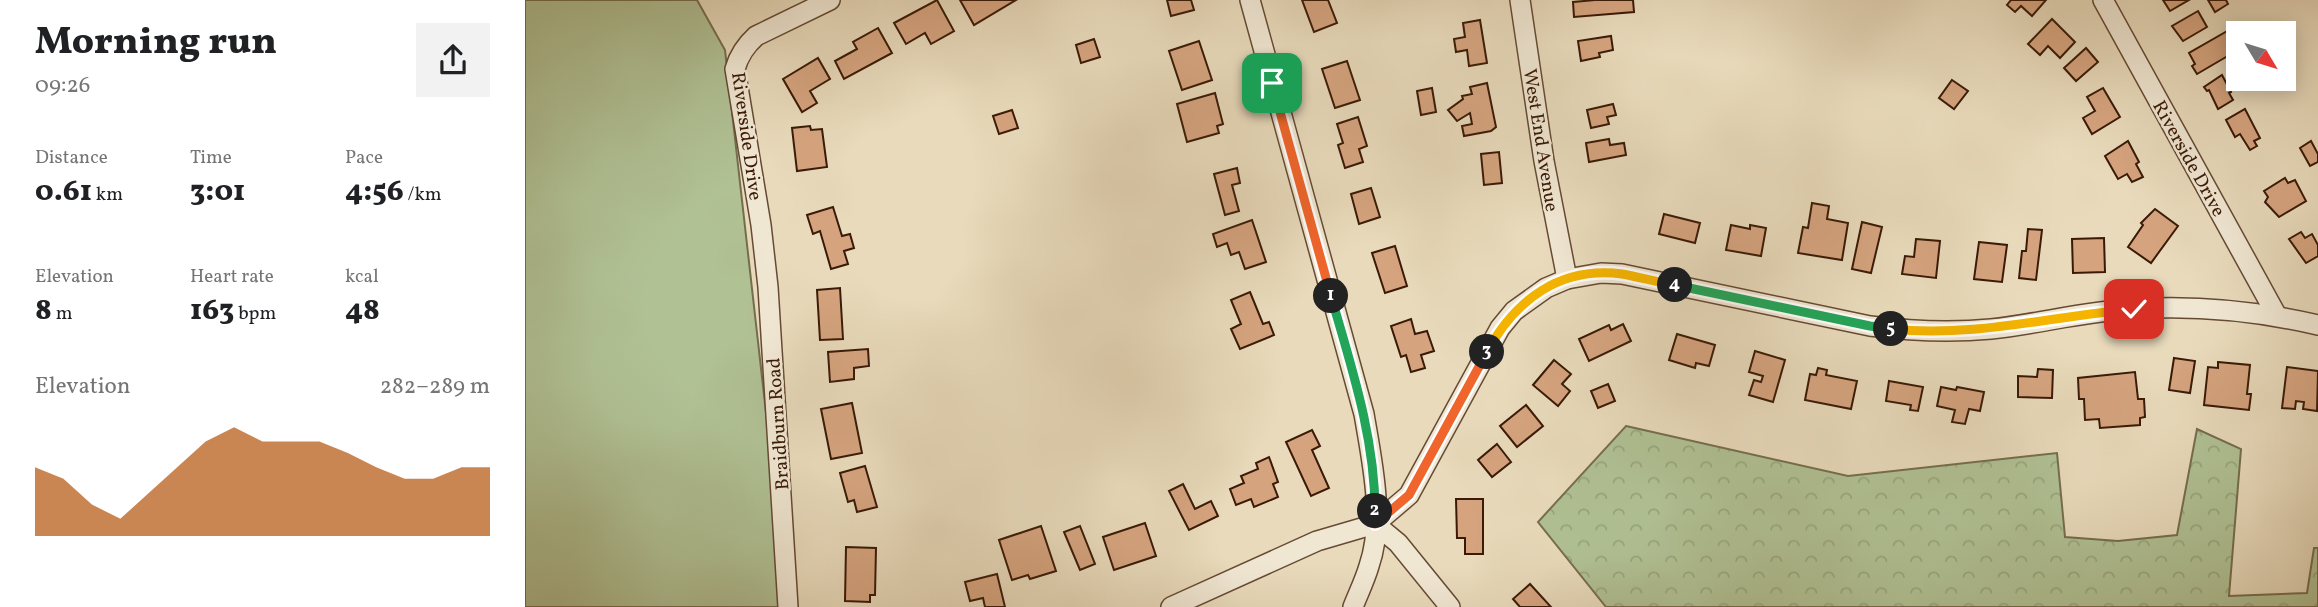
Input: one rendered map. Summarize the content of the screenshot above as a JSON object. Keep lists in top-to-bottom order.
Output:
{
  "streets": {
    "street": ["Riverside Drive", "West End Avenue", "Braidburn Road"]
  },
  "crossings": [
    ["Riverside Drive", "Braidburn Road"]
  ],
  "north": "bottom right",
  "page": {
    "heading": ["Morning run", "09:26"],
    "stats": [
      ["Distance", "0.61 km"],
      ["Time", "3:01"],
      ["Pace", "4:56 /km"],
      ["Elevation", "8 m"],
      ["Heart rate", "163 bpm"],
      ["kcal", "48"]
    ],
    "pins": [
      "4",
      "1",
      "5",
      "3",
      "2"
    ],
    "chart": ["Elevation", "282–289 m"]
  }
}
